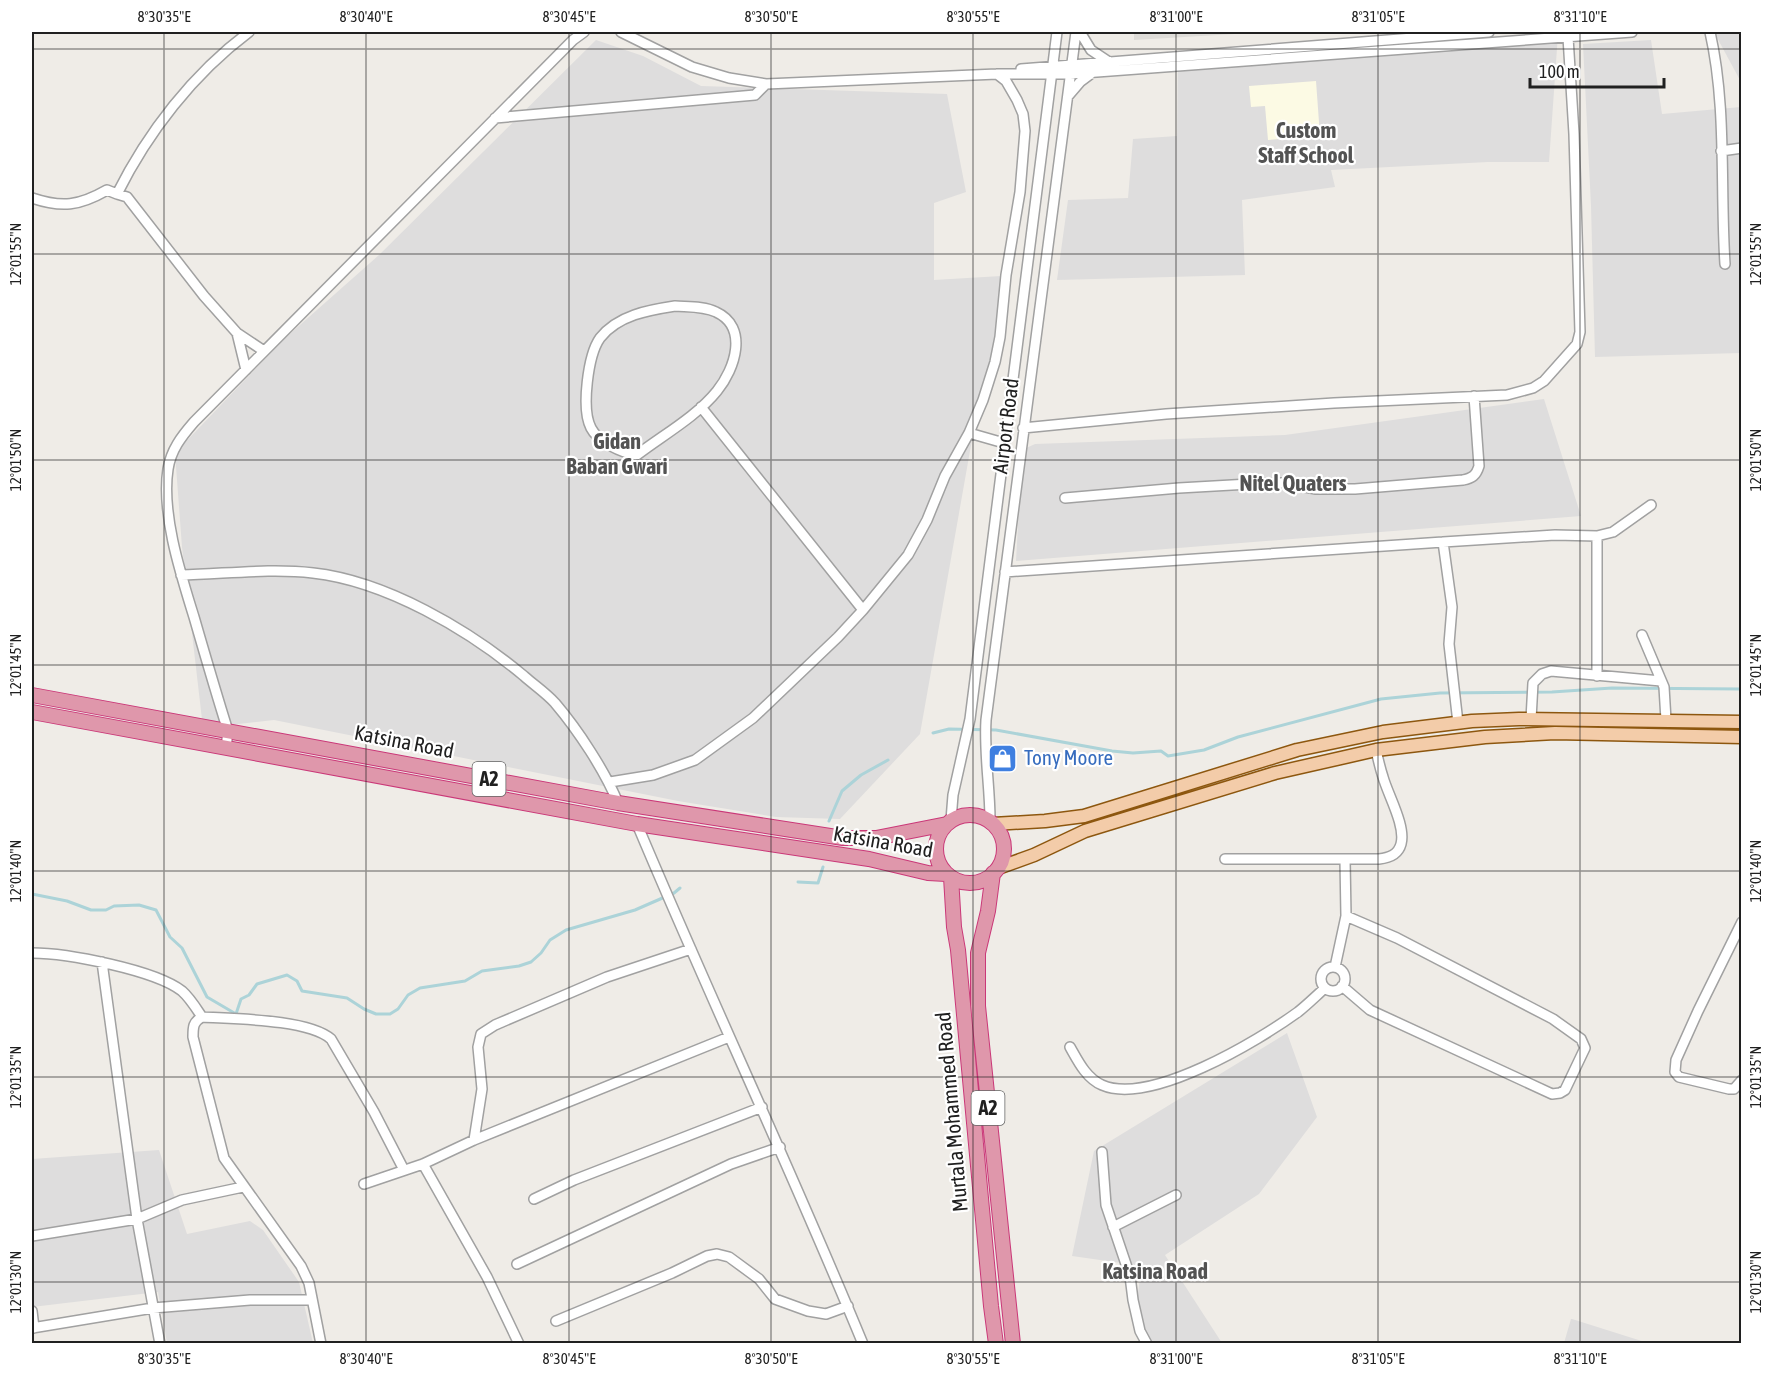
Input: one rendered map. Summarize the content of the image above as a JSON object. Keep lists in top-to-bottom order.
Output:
{
  "streets": {
    "highway": ["Katsina Road", "A2", "Murtala Mohammed Road"],
    "street": ["Airport Road"]
  },
  "crossings": [
    ["Airport Road", "Katsina Road"],
    ["Airport Road", "A2"],
    ["Airport Road", "Murtala Mohammed Road"],
    ["Katsina Road", "A2"],
    ["Katsina Road", "Murtala Mohammed Road"],
    ["A2", "Murtala Mohammed Road"]
  ],
  "districts": [
    "Custom Staff School",
    "Gidan Baban Gwari",
    "Nitel Quaters",
    "Katsina Road"
  ],
  "places": {
    "shop": ["Tony Moore"]
  },
  "scale_bar": "100 m",
  "coordinates": [
    "8°30'35\"E",
    "8°30'40\"E",
    "8°30'45\"E",
    "8°30'50\"E",
    "8°30'55\"E",
    "8°31'00\"E",
    "8°31'05\"E",
    "8°31'10\"E",
    "12°01'55\"N",
    "12°01'50\"N",
    "12°01'45\"N",
    "12°01'40\"N",
    "12°01'35\"N",
    "12°01'30\"N"
  ]
}
